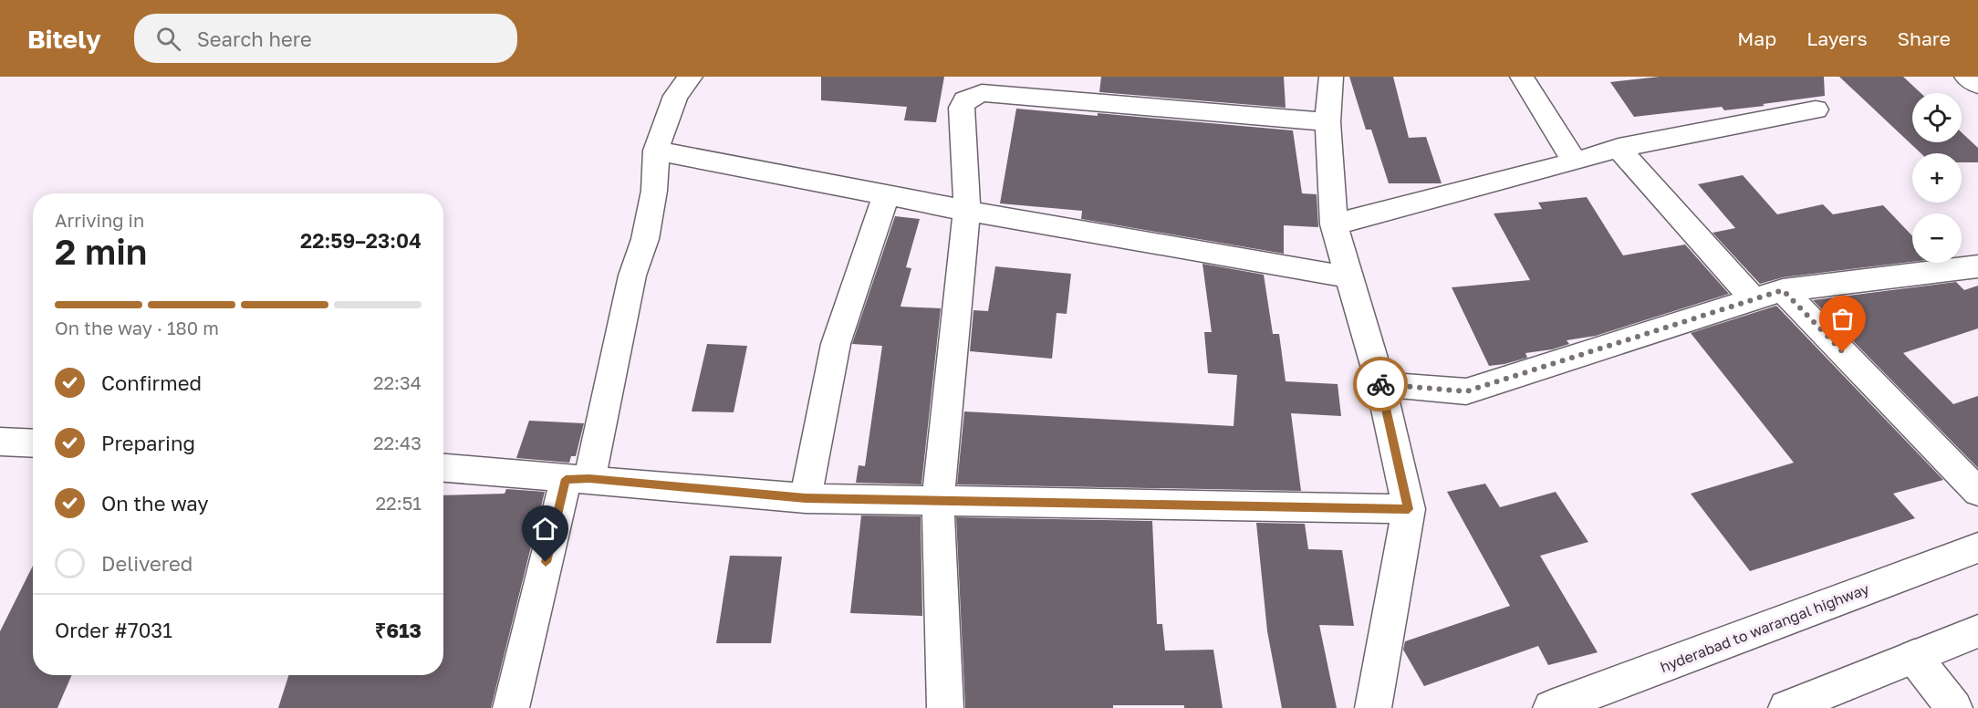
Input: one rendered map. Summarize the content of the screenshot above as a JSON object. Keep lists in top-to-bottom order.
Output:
{
  "streets": {
    "street": ["hyderabad to warangal highway"]
  },
  "page": {
    "header": "Bitely",
    "search": "Search here",
    "nav": ["Map", "Layers", "Share"],
    "map_buttons": ["+", "−"],
    "heading": ["2 min", "Arriving in", "22:59–23:04"],
    "panel": ["Order #7031", "₹613"],
    "bar": "On the way · 180 m",
    "list": [
      ["Confirmed", "22:34"],
      ["Preparing", "22:43"],
      ["On the way", "22:51"],
      "Delivered"
    ]
  }
}
